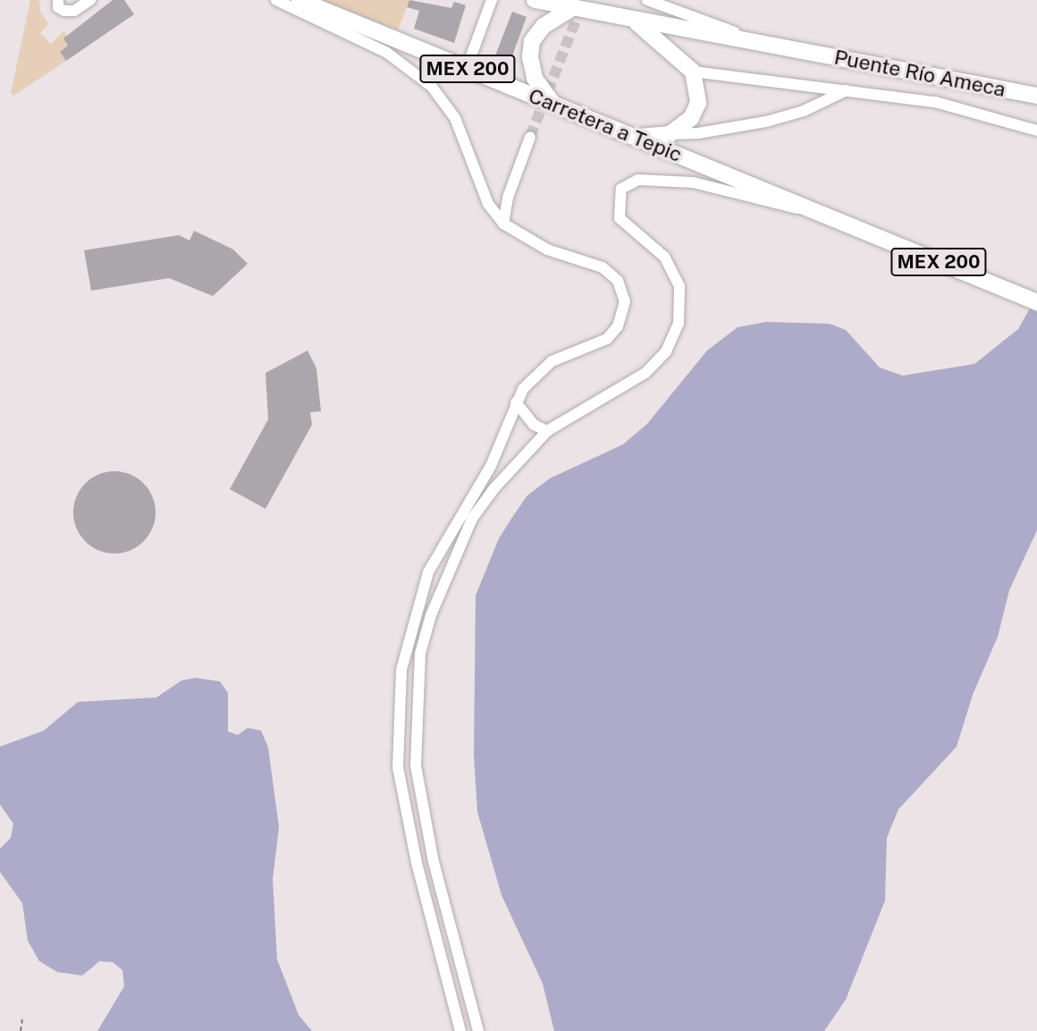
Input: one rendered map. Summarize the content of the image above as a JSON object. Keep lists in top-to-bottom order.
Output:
{
  "streets": {
    "highway": ["MEX 200", "Puente Río Ameca", "Carretera a Tepic"]
  }
}
